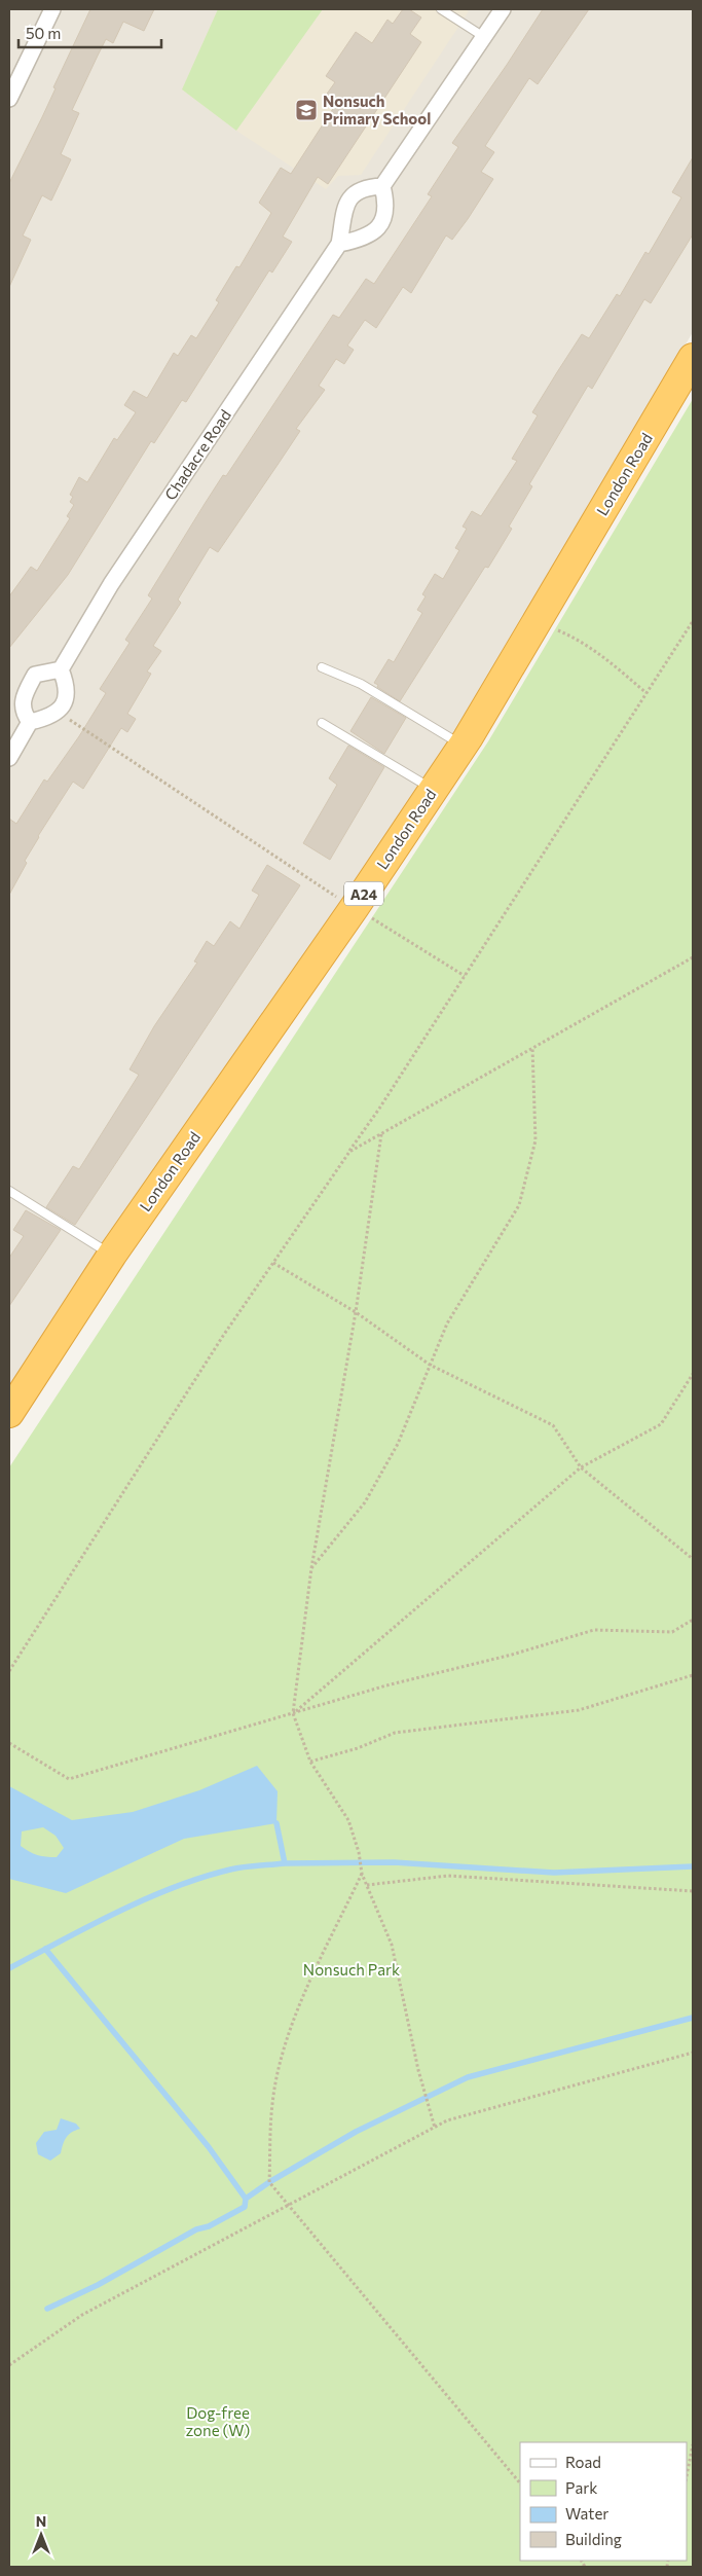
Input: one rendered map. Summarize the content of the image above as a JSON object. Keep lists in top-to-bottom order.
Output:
{
  "streets": {
    "highway": ["London Road", "A24"],
    "street": ["Chadacre Road"]
  },
  "parks": ["Nonsuch Park", "Dog-free zone (W)"],
  "places": {
    "school or university": ["Nonsuch Primary School"]
  },
  "legend": [
    "Road",
    "Park",
    "Water",
    "Building"
  ],
  "scale_bar": "50 m",
  "north": "top"
}
